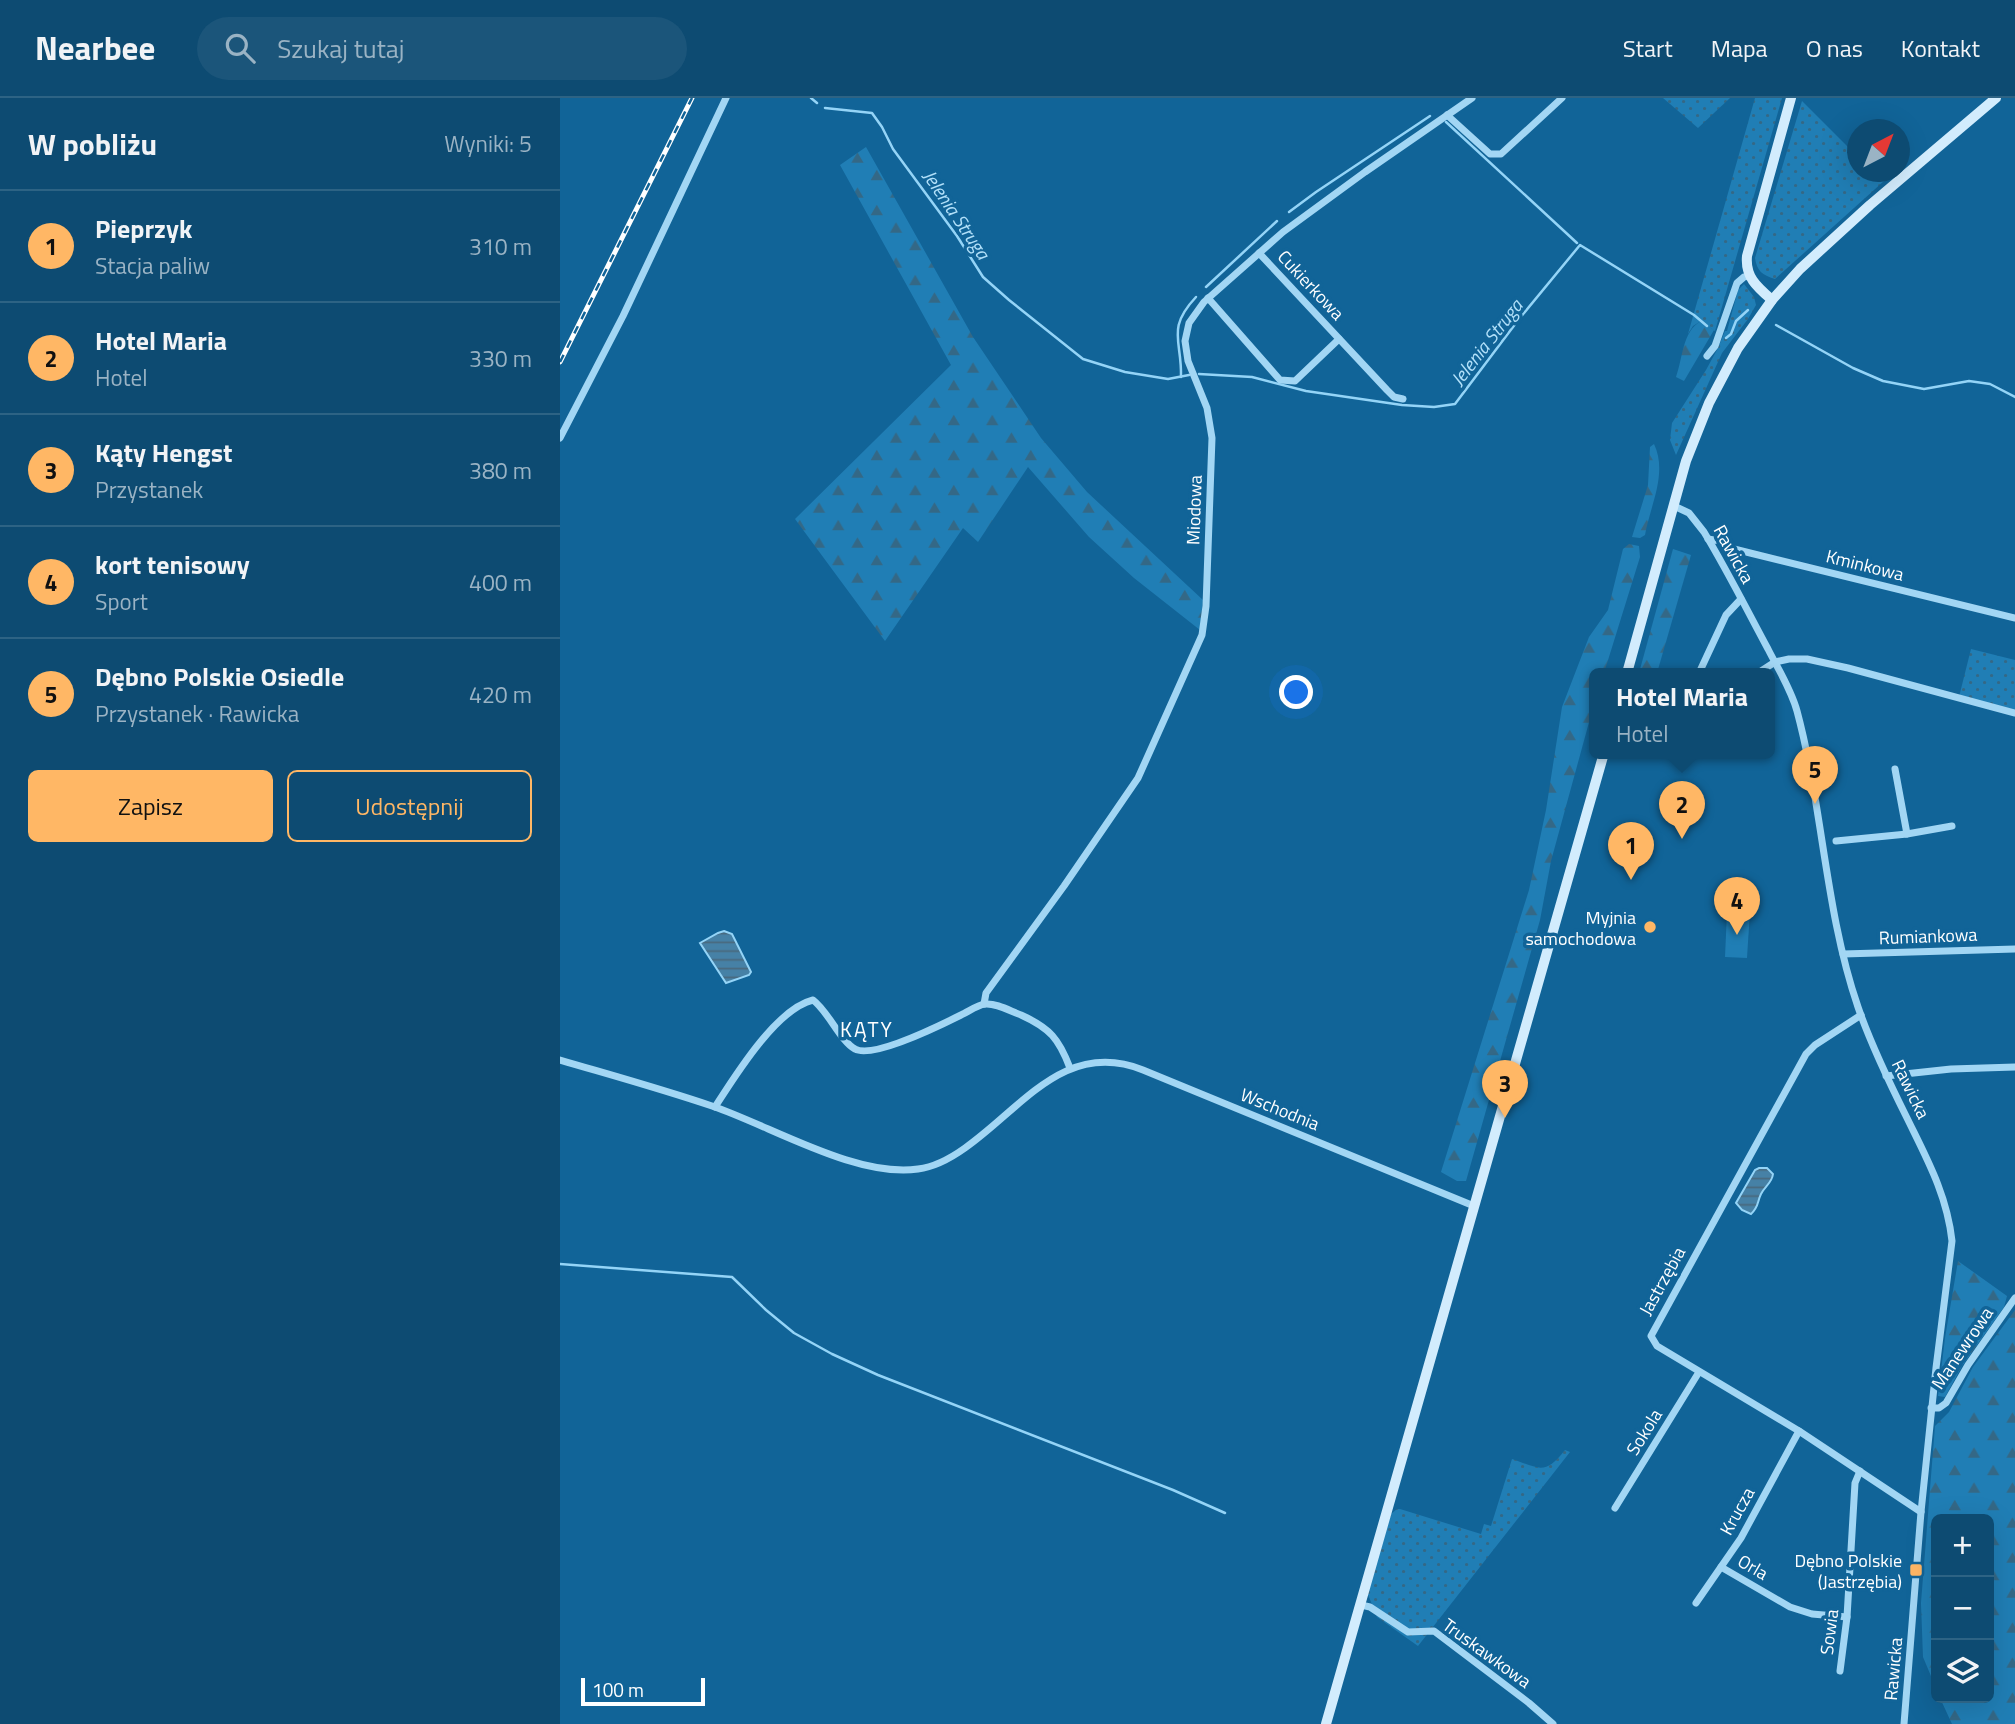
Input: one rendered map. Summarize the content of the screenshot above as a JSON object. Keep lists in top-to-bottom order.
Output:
{
  "streets": {
    "street": [
      "Cukierkowa",
      "Miodowa",
      "Rawicka",
      "Kminkowa",
      "Rumiankowa",
      "Wschodnia",
      "Jastrzębia",
      "Manewrowa",
      "Sokola",
      "Krucza",
      "Orla",
      "Sowia",
      "Truskawkowa"
    ]
  },
  "crossings": [
    ["Cukierkowa", "Miodowa"],
    ["Rawicka", "Kminkowa"],
    ["Rawicka", "Rumiankowa"],
    ["Rawicka", "Jastrzębia"],
    ["Rawicka", "Manewrowa"],
    ["Jastrzębia", "Sokola"],
    ["Jastrzębia", "Krucza"],
    ["Jastrzębia", "Sowia"],
    ["Krucza", "Orla"],
    ["Orla", "Sowia"]
  ],
  "districts": ["KĄTY"],
  "water": ["Jelenia Struga"],
  "places": {
    "other": ["Myjnia samochodowa"],
    "transit": ["Dębno Polskie (Jastrzębia)"]
  },
  "scale_bar": "100 m",
  "north": "top right",
  "page": {
    "header": "Nearbee",
    "search": "Szukaj tutaj",
    "nav": [
      "Start",
      "Mapa",
      "O nas",
      "Kontakt"
    ],
    "heading": ["W pobliżu", "Wyniki: 5"],
    "list": [
      {
        "mark": "1",
        "name": "Pieprzyk",
        "note": "Stacja paliw",
        "value": "310 m"
      },
      {
        "mark": "2",
        "name": "Hotel Maria",
        "note": "Hotel",
        "value": "330 m"
      },
      {
        "mark": "3",
        "name": "Kąty Hengst",
        "note": "Przystanek",
        "value": "380 m"
      },
      {
        "mark": "4",
        "name": "kort tenisowy",
        "note": "Sport",
        "value": "400 m"
      },
      {
        "mark": "5",
        "name": "Dębno Polskie Osiedle",
        "note": "Przystanek · Rawicka",
        "value": "420 m"
      }
    ],
    "popup": ["Hotel Maria", "Hotel"],
    "pins": [
      "5",
      "2",
      "1",
      "4",
      "3"
    ],
    "buttons": ["Zapisz", "Udostępnij"],
    "map_buttons": ["+", "−"],
    "scale": "100 m"
  }
}
